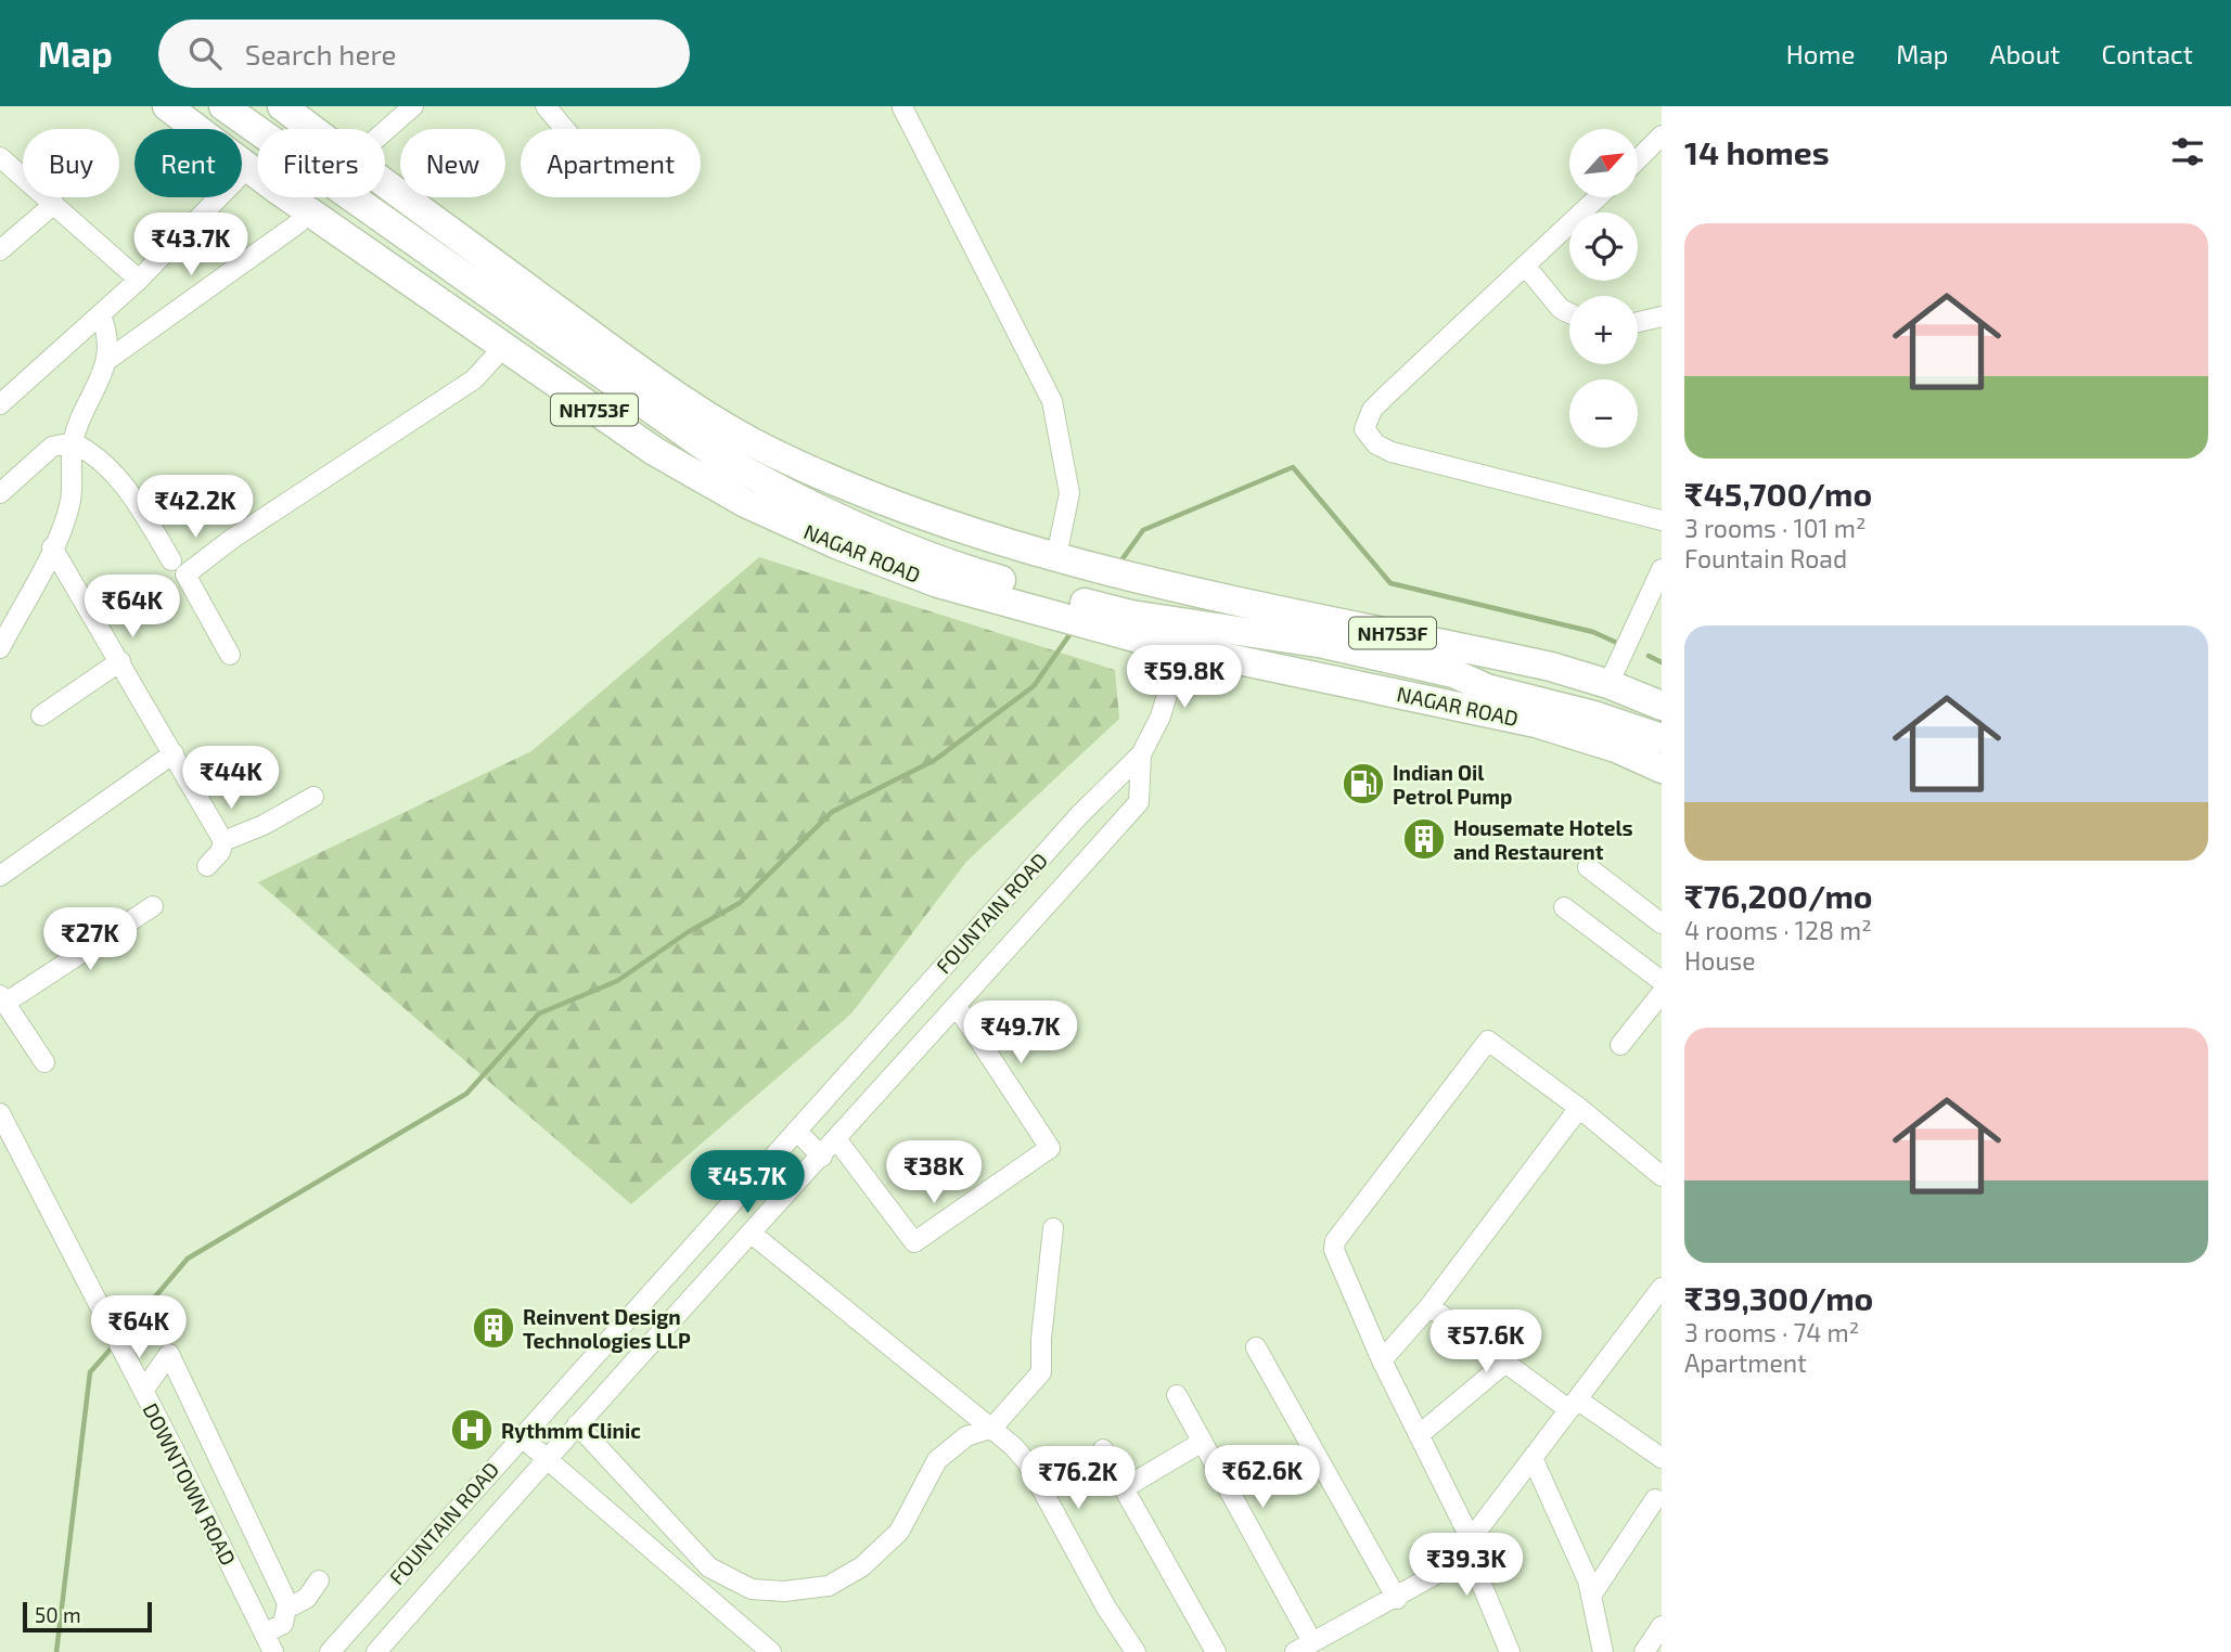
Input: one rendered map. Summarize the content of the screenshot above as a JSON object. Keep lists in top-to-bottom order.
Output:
{
  "streets": {
    "highway": ["NH753F", "NAGAR ROAD"],
    "street": ["FOUNTAIN ROAD", "DOWNTOWN ROAD"]
  },
  "crossings": [
    ["NAGAR ROAD", "FOUNTAIN ROAD"]
  ],
  "places": {
    "fuel station": ["Indian Oil Petrol Pump"],
    "building": ["Housemate Hotels and Restaurent", "Reinvent Design Technologies LLP"],
    "hospital": ["Rythmm Clinic"]
  },
  "scale_bar": "50 m",
  "north": "top right",
  "page": {
    "header": "Map",
    "search": "Search here",
    "nav": [
      "Home",
      "Map",
      "About",
      "Contact"
    ],
    "heading": "14 homes",
    "map_buttons": ["+", "−"],
    "chip": [
      "Buy",
      "Rent",
      "Filters",
      "New",
      "Apartment"
    ],
    "list": [
      {
        "name": "₹45,700/mo",
        "note": "3 rooms · 101 m² · Fountain Road"
      },
      {
        "name": "₹76,200/mo",
        "note": "4 rooms · 128 m² · House"
      },
      {
        "name": "₹39,300/mo",
        "note": "3 rooms · 74 m² · Apartment"
      }
    ],
    "price": [
      "₹43.7K",
      "₹42.2K",
      "₹64K",
      "₹59.8K",
      "₹44K",
      "₹27K",
      "₹49.7K",
      "₹38K",
      "₹45.7K",
      "₹64K",
      "₹57.6K",
      "₹62.6K",
      "₹76.2K",
      "₹39.3K"
    ],
    "scale": "50 m"
  }
}
